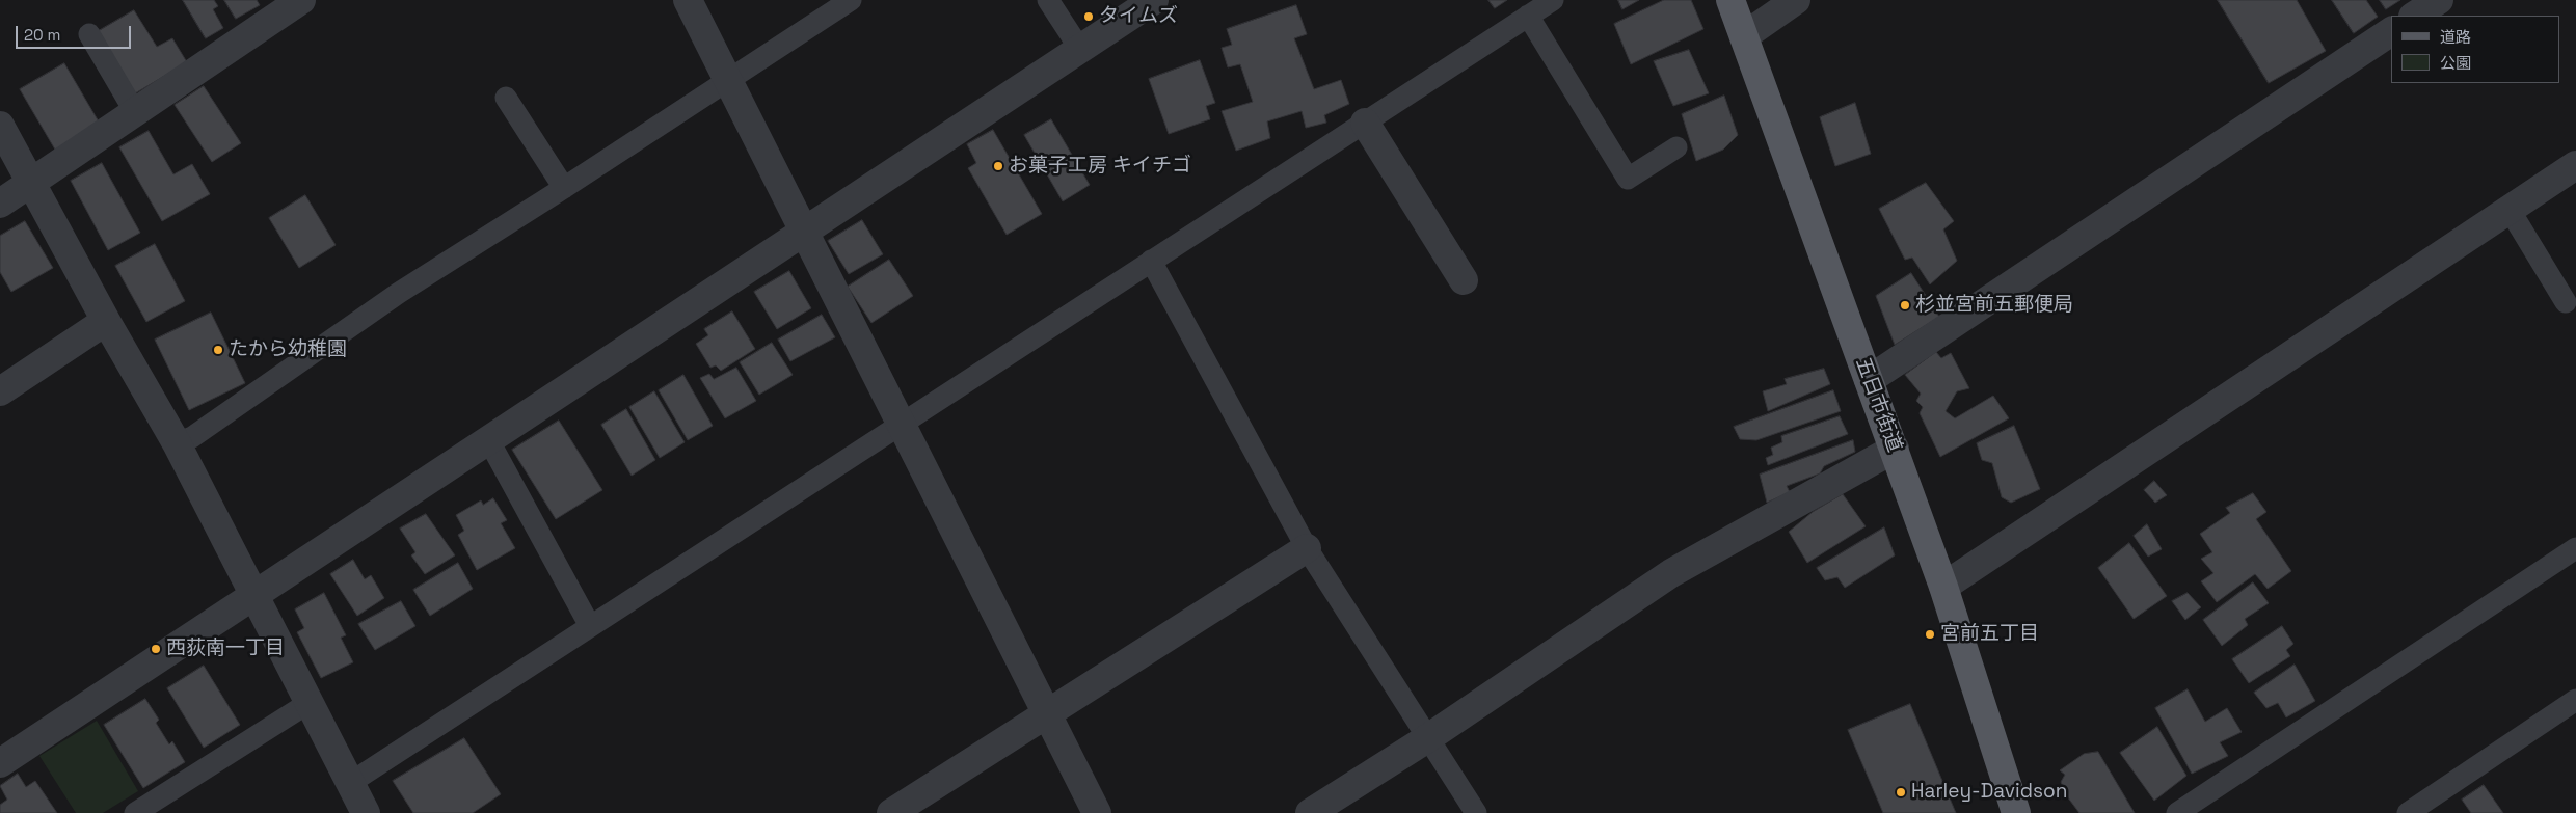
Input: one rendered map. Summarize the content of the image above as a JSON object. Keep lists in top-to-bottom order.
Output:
{
  "streets": {
    "main road": ["五日市街道"]
  },
  "places": [
    "タイムズ",
    "お菓子工房 キイチゴ",
    "杉並宮前五郵便局",
    "たから幼稚園",
    "宮前五丁目",
    "西荻南一丁目",
    "Harley-Davidson"
  ],
  "legend": ["道路", "公園"],
  "scale_bar": "20 m"
}
